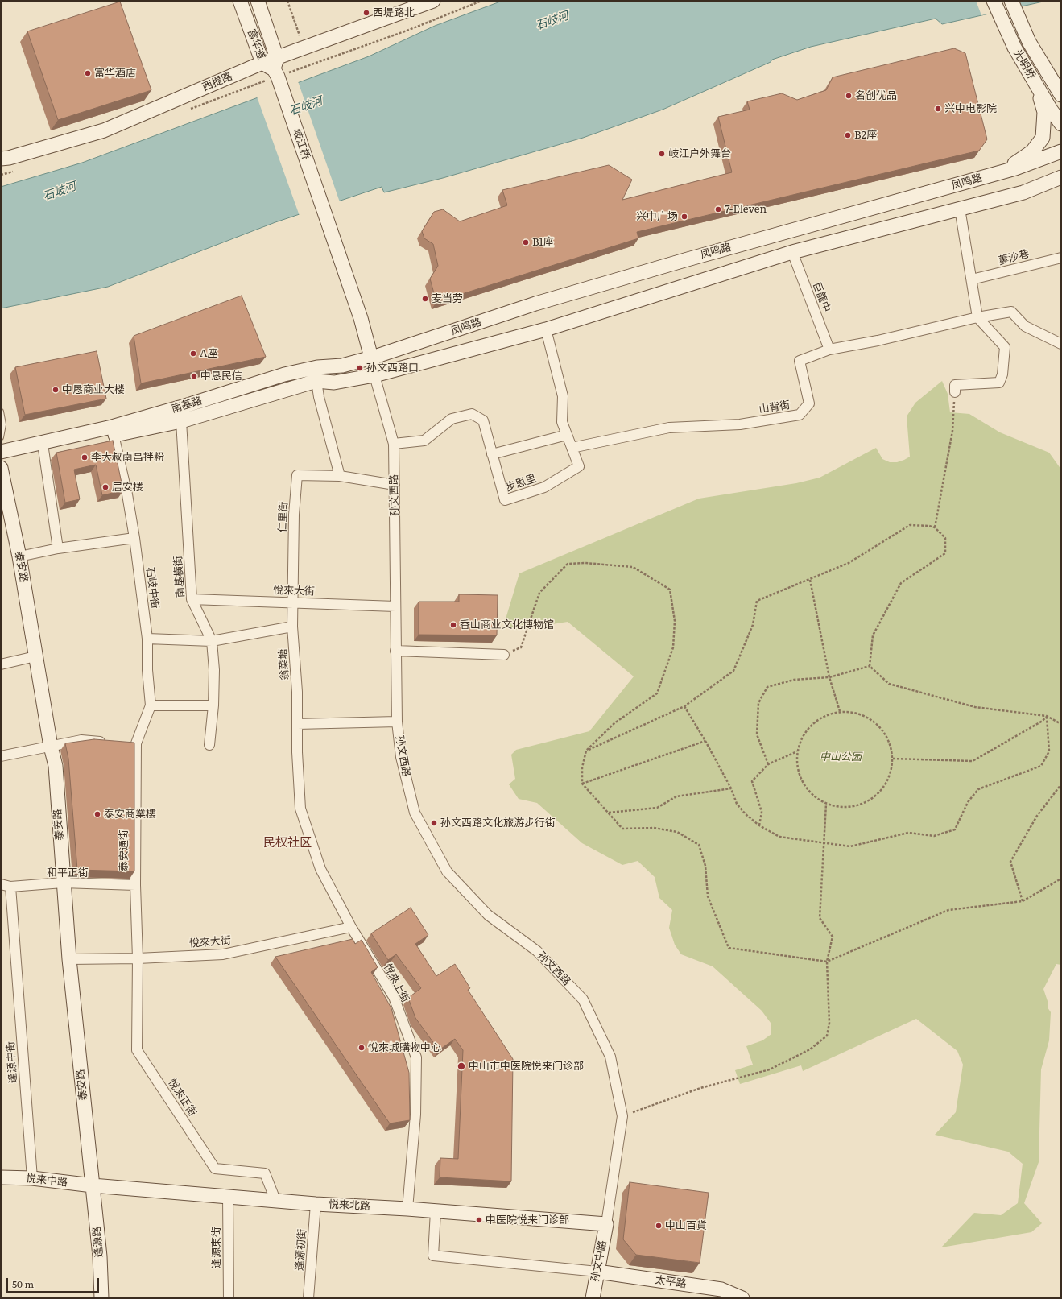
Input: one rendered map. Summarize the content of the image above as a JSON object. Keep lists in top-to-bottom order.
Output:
{
  "streets": {
    "main road": [
      "富华道",
      "光明桥",
      "西提路",
      "岐江桥",
      "凤鸣路",
      "南基路",
      "孙文西路",
      "泰安路",
      "悦来中路",
      "悦来北路",
      "逢源路",
      "孙文中路",
      "太平路"
    ],
    "street": [
      "蔞沙巷",
      "巨龍中",
      "山背街",
      "步思里",
      "仁里街",
      "南基橫街",
      "石岐中街",
      "悅來大街",
      "翁菜塘",
      "泰安通街",
      "和平正街",
      "悅來上街",
      "逢源中街",
      "悅來正街",
      "逢源東街",
      "逢源初街"
    ]
  },
  "crossings": [
    ["富华道", "西提路"],
    ["富华道", "岐江桥"],
    ["西提路", "岐江桥"],
    ["岐江桥", "孙文西路"],
    ["凤鸣路", "南基路"],
    ["凤鸣路", "孙文西路"],
    ["巨龍中", "山背街"],
    ["南基路", "孙文西路"],
    ["南基路", "南基橫街"],
    ["南基路", "石岐中街"],
    ["山背街", "步思里"],
    ["步思里", "孙文西路"],
    ["孙文西路", "仁里街"],
    ["孙文西路", "悅來大街"],
    ["孙文西路", "悦来北路"],
    ["孙文西路", "孙文中路"],
    ["仁里街", "悅來大街"],
    ["仁里街", "翁菜塘"],
    ["泰安路", "悅來大街"],
    ["泰安路", "和平正街"],
    ["泰安路", "悦来中路"],
    ["泰安路", "悦来北路"],
    ["泰安路", "逢源路"],
    ["南基橫街", "悅來大街"],
    ["石岐中街", "泰安通街"],
    ["悅來大街", "翁菜塘"],
    ["悅來大街", "泰安通街"],
    ["悅來大街", "悅來上街"],
    ["悅來大街", "悅來正街"],
    ["翁菜塘", "悅來上街"],
    ["泰安通街", "和平正街"],
    ["泰安通街", "悅來正街"],
    ["和平正街", "逢源中街"],
    ["悅來上街", "悦来北路"],
    ["逢源中街", "悦来中路"],
    ["悅來正街", "悦来北路"],
    ["悦来中路", "悦来北路"],
    ["悦来中路", "逢源路"],
    ["悦来北路", "逢源路"],
    ["悦来北路", "逢源東街"],
    ["悦来北路", "逢源初街"],
    ["悦来北路", "孙文中路"],
    ["孙文中路", "太平路"]
  ],
  "districts": ["民权社区"],
  "water": ["石岐河"],
  "parks": ["中山公园"],
  "places": [
    "西堤路北",
    "富华酒店",
    "名创优品",
    "兴中电影院",
    "B2座",
    "岐江户外舞台",
    "7-Eleven",
    "兴中广场",
    "B1座",
    "麦当劳",
    "A座",
    "孙文西路口",
    "中恳民信",
    "中恳商业大楼",
    "李大叔南昌拌粉",
    "居安楼",
    "香山商业文化博物馆",
    "泰安商業樓",
    "孙文西路文化旅游步行街",
    "悅來城購物中心",
    "中山市中医院悦来门诊部",
    "中医院悦来门诊部",
    "中山百貨"
  ],
  "scale_bar": "50 m"
}
